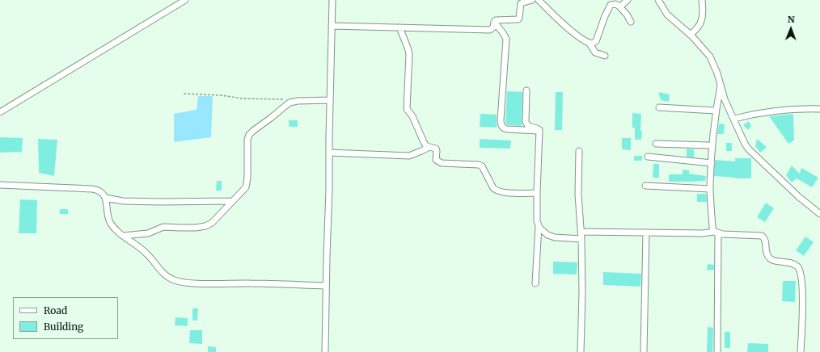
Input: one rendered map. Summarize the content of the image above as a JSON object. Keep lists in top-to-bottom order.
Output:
{
  "legend": ["Road", "Building"],
  "north": "top"
}
